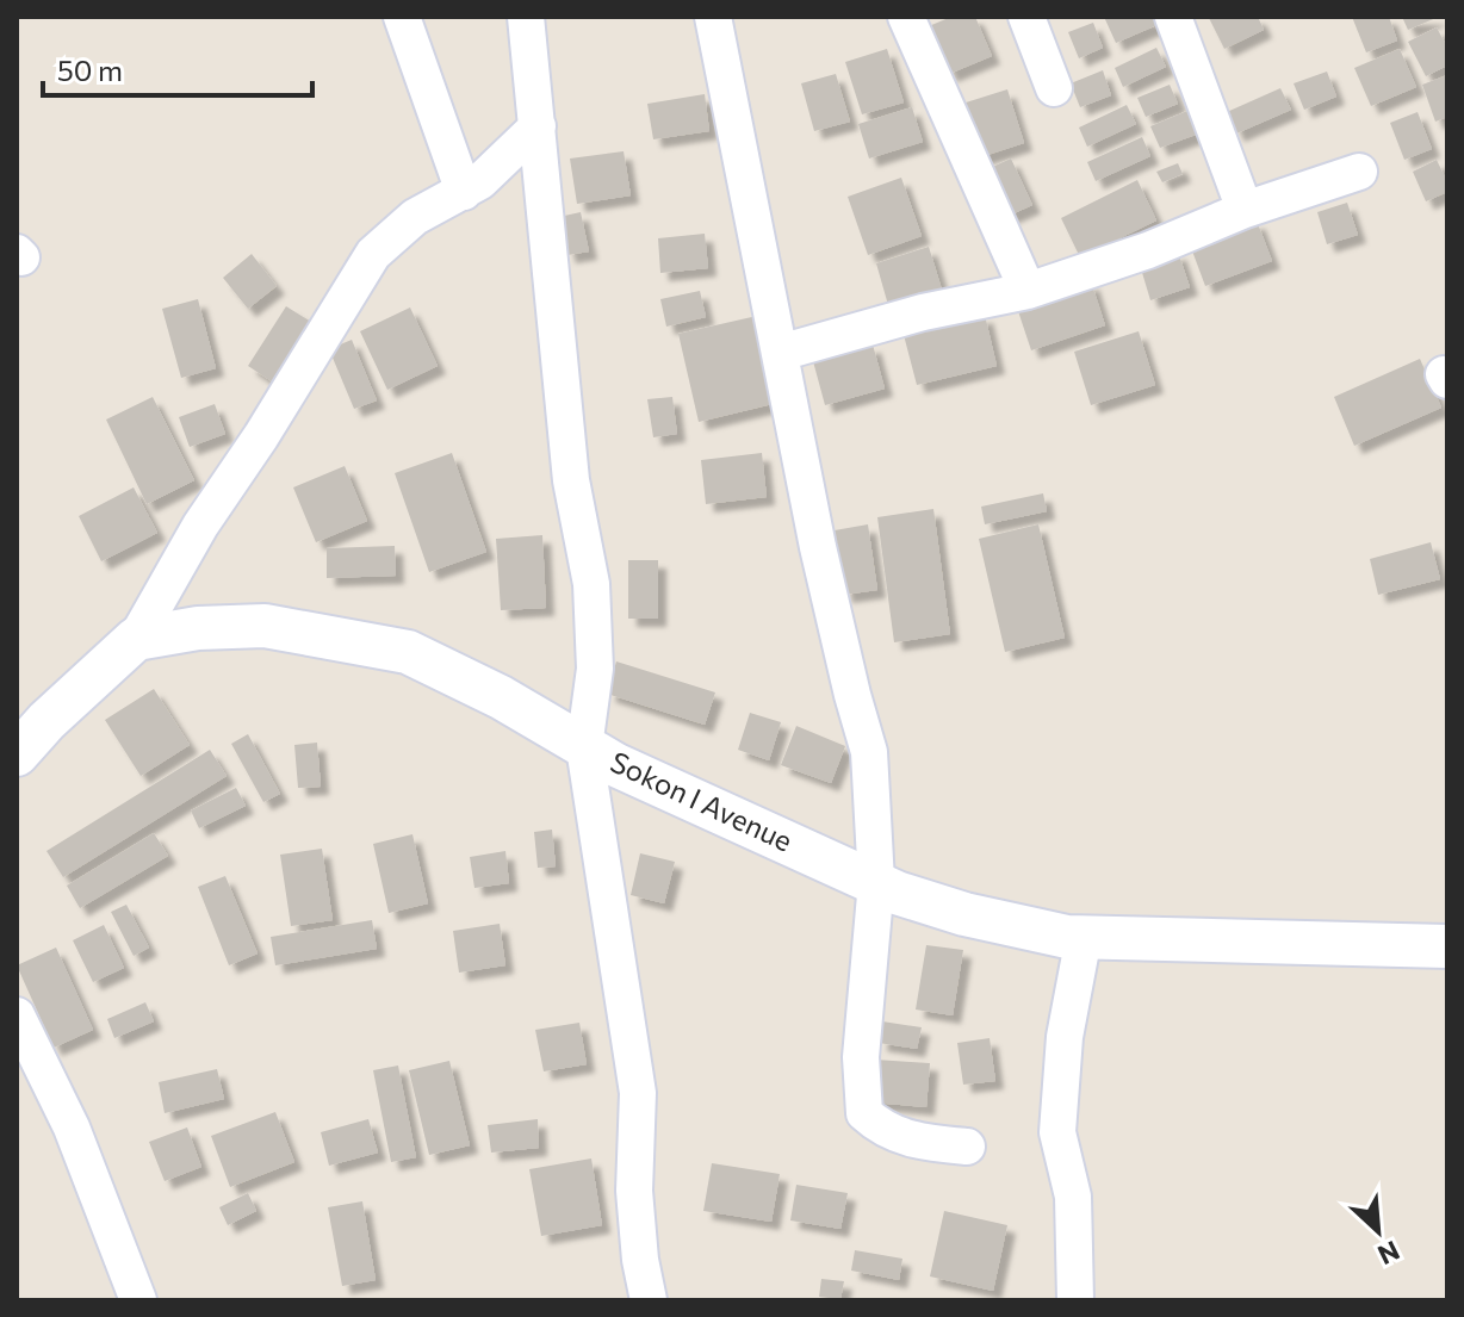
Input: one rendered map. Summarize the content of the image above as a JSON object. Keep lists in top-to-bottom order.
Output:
{
  "streets": {
    "street": ["Sokon I Avenue"]
  },
  "scale_bar": "50 m",
  "north": "bottom right"
}
